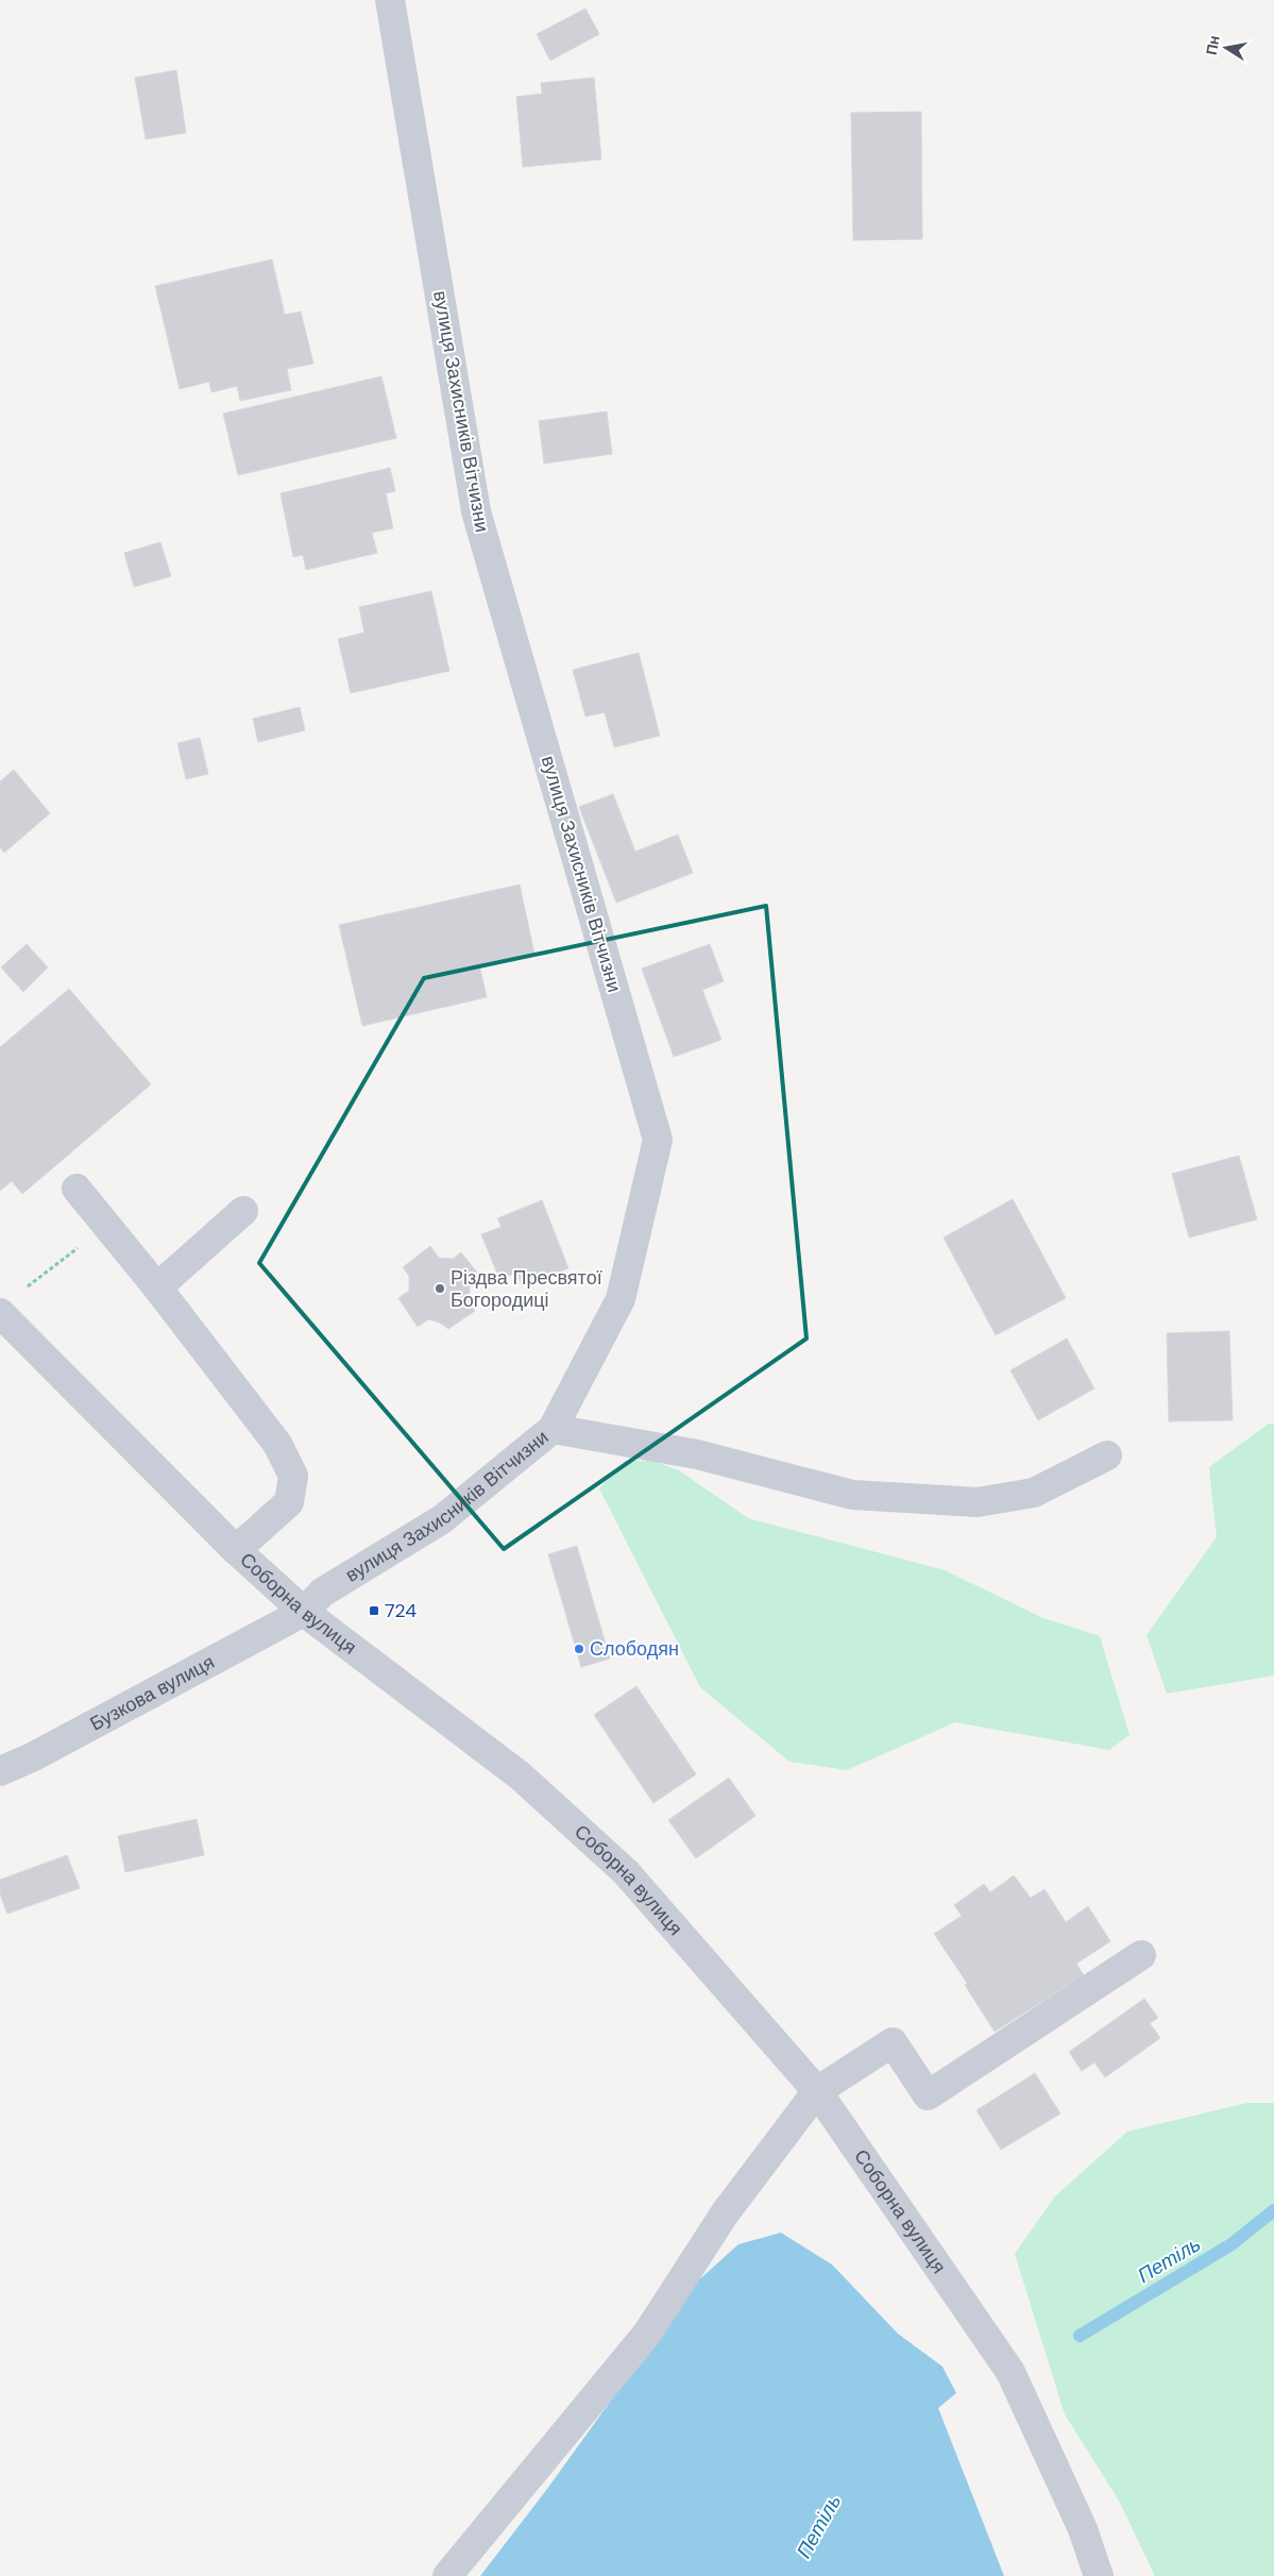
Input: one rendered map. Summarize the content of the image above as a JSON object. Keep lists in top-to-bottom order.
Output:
{
  "streets": {
    "street": ["вулиця Захисників Вітчизни", "Соборна вулиця", "Бузкова вулиця"]
  },
  "crossings": [
    ["вулиця Захисників Вітчизни", "Соборна вулиця"],
    ["вулиця Захисників Вітчизни", "Бузкова вулиця"],
    ["Соборна вулиця", "Бузкова вулиця"]
  ],
  "water": ["Петіль"],
  "places": {
    "other": ["Різдва Пресвятої Богородиці", "Слободян"],
    "transit": ["724"]
  },
  "north": "left"
}
